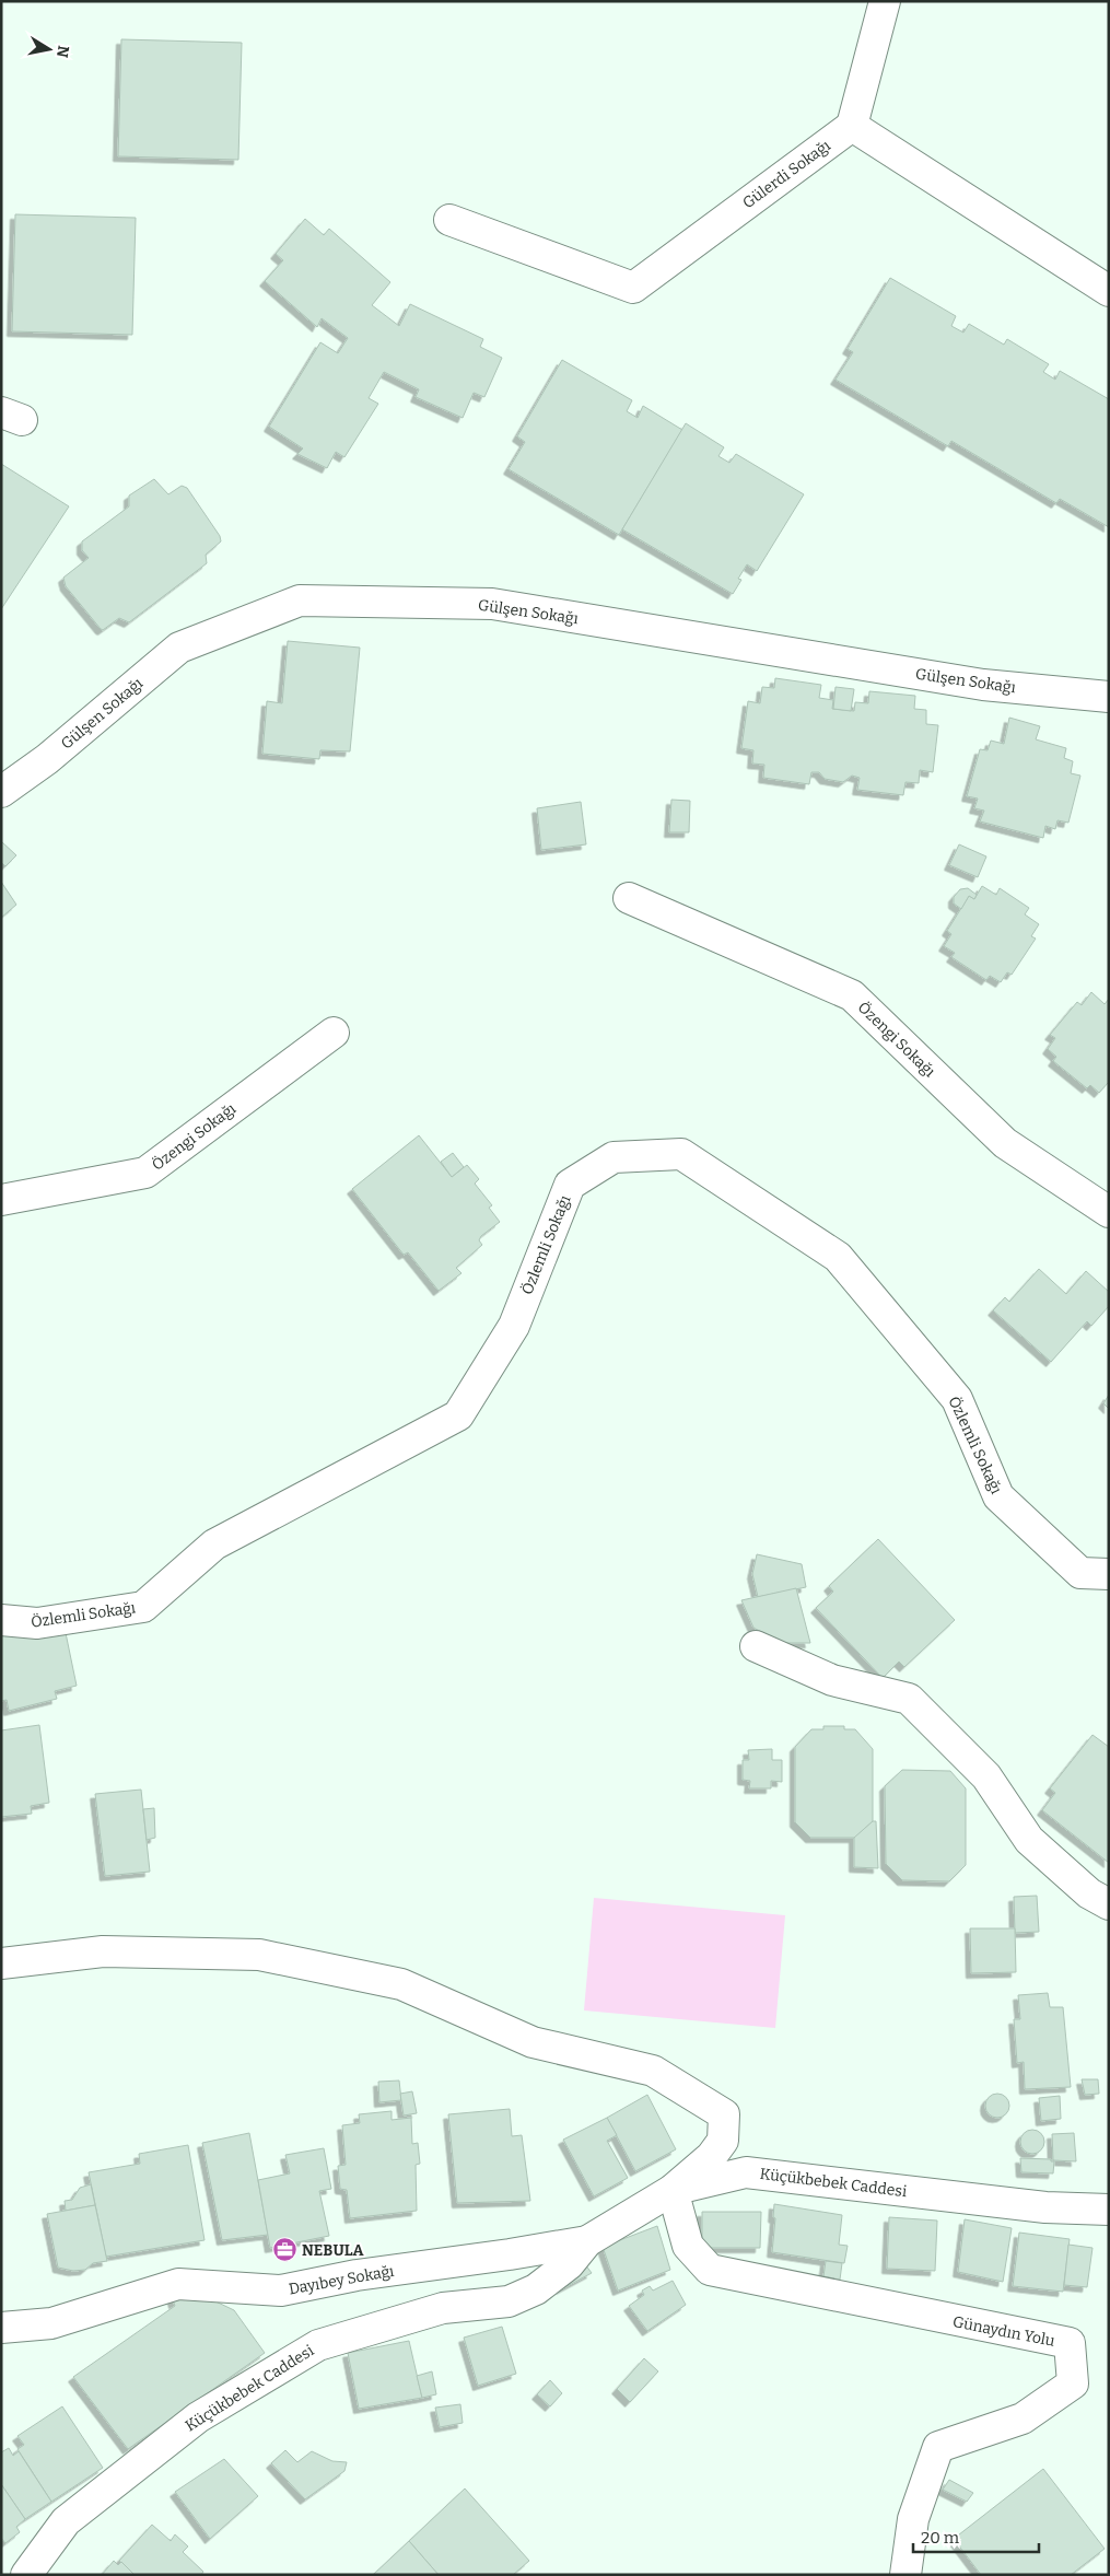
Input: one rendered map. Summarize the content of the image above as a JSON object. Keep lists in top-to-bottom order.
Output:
{
  "streets": {
    "street": [
      "Gülerdi Sokağı",
      "Gülşen Sokağı",
      "Özengi Sokağı",
      "Özlemli Sokağı",
      "Küçükbebek Caddesi",
      "Dayıbey Sokağı",
      "Günaydın Yolu"
    ]
  },
  "crossings": [
    ["Küçükbebek Caddesi", "Dayıbey Sokağı"],
    ["Küçükbebek Caddesi", "Günaydın Yolu"]
  ],
  "places": {
    "office": ["NEBULA"]
  },
  "scale_bar": "20 m",
  "north": "right"
}
